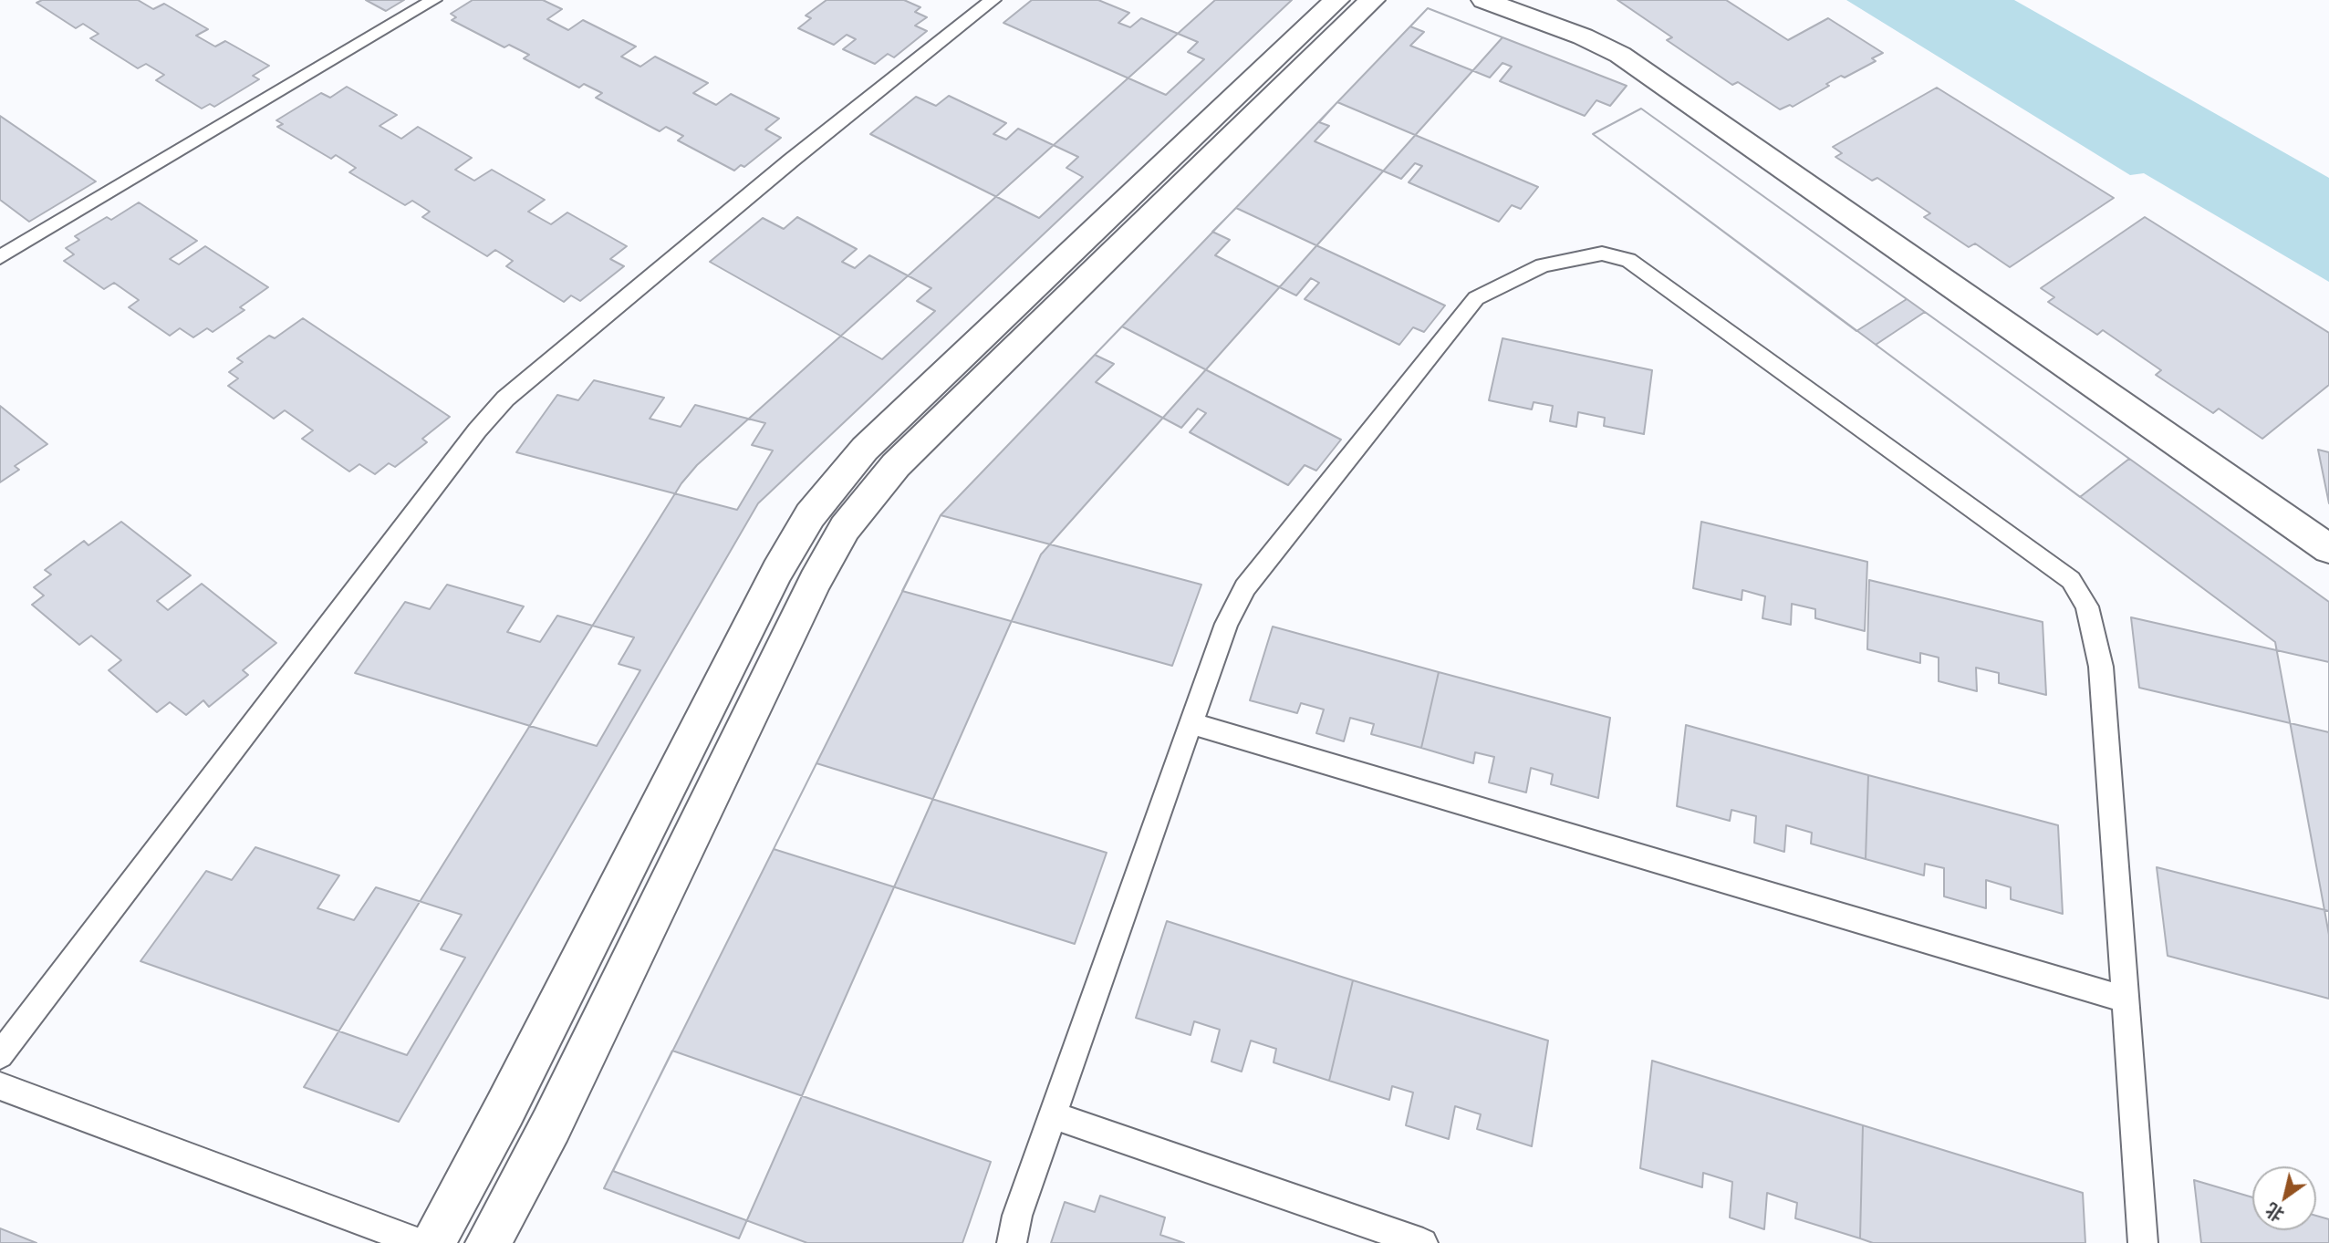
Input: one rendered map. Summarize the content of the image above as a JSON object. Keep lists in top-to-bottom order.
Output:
{
  "north": "bottom left"
}
